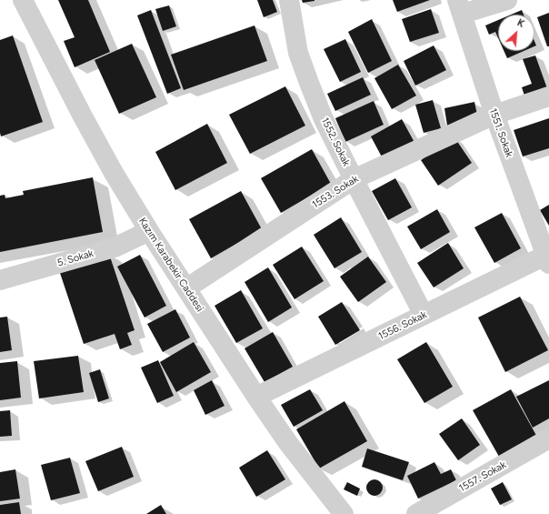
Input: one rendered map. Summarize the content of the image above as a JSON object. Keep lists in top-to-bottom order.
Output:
{
  "streets": {
    "street": [
      "1551. Sokak",
      "1552. Sokak",
      "1553. Sokak",
      "5. Sokak",
      "Kazım Karabekir Caddesi",
      "1556. Sokak",
      "1557. Sokak"
    ]
  },
  "crossings": [
    ["1551. Sokak", "1553. Sokak"],
    ["1551. Sokak", "1556. Sokak"],
    ["1552. Sokak", "1553. Sokak"],
    ["1552. Sokak", "1556. Sokak"],
    ["1553. Sokak", "Kazım Karabekir Caddesi"],
    ["5. Sokak", "Kazım Karabekir Caddesi"],
    ["Kazım Karabekir Caddesi", "1556. Sokak"]
  ],
  "north": "top right"
}
